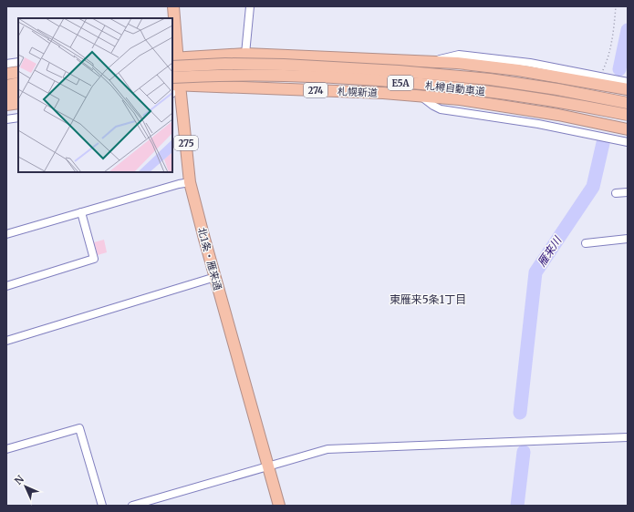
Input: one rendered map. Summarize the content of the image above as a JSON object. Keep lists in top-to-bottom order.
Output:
{
  "streets": {
    "highway": [
      "E5A",
      "札樽自動車道",
      "274",
      "札幌新道",
      "275",
      "北1条・雁来通"
    ]
  },
  "crossings": [
    ["札樽自動車道", "札幌新道"],
    ["札樽自動車道", "北1条・雁来通"],
    ["札幌新道", "北1条・雁来通"]
  ],
  "districts": ["東雁来5条1丁目"],
  "water": ["雁来川"],
  "north": "top left"
}
